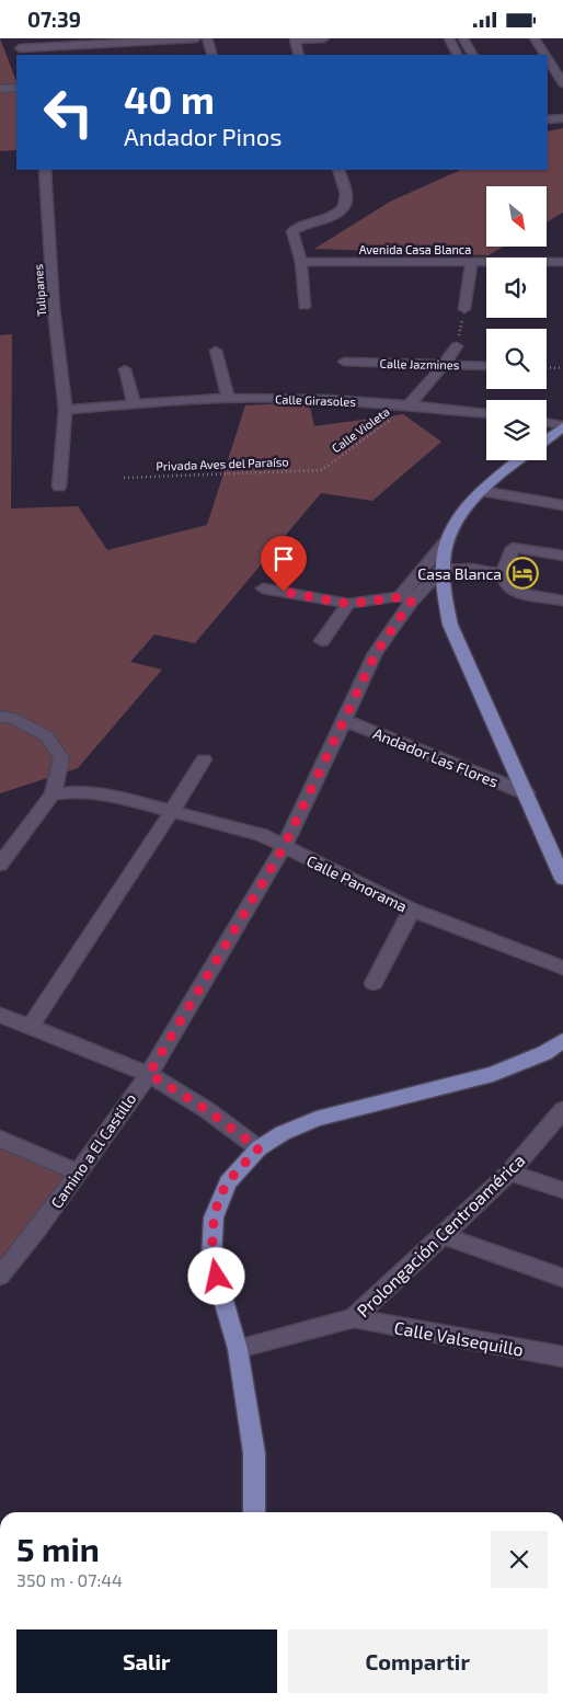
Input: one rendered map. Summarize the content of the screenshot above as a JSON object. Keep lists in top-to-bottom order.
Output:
{
  "streets": {
    "street": [
      "Avenida Casa Blanca",
      "Tulipanes",
      "Calle Jazmines",
      "Calle Girasoles",
      "Andador Las Flores",
      "Calle Panorama",
      "Camino a El Castillo",
      "Prolongación Centroamérica",
      "Calle Valsequillo"
    ],
    "path": ["Calle Violeta", "Privada Aves del Paraíso"]
  },
  "crossings": [
    ["Tulipanes", "Calle Girasoles"],
    ["Calle Girasoles", "Calle Violeta"],
    ["Calle Violeta", "Privada Aves del Paraíso"],
    ["Andador Las Flores", "Camino a El Castillo"],
    ["Calle Panorama", "Camino a El Castillo"],
    ["Prolongación Centroamérica", "Calle Valsequillo"]
  ],
  "places": {
    "hotel": ["Casa Blanca"]
  },
  "north": "bottom right",
  "page": {
    "status": "07:39",
    "turn": ["40 m", "Andador Pinos"],
    "heading": ["5 min", "350 m · 07:44"],
    "buttons": ["Salir", "Compartir"]
  }
}
